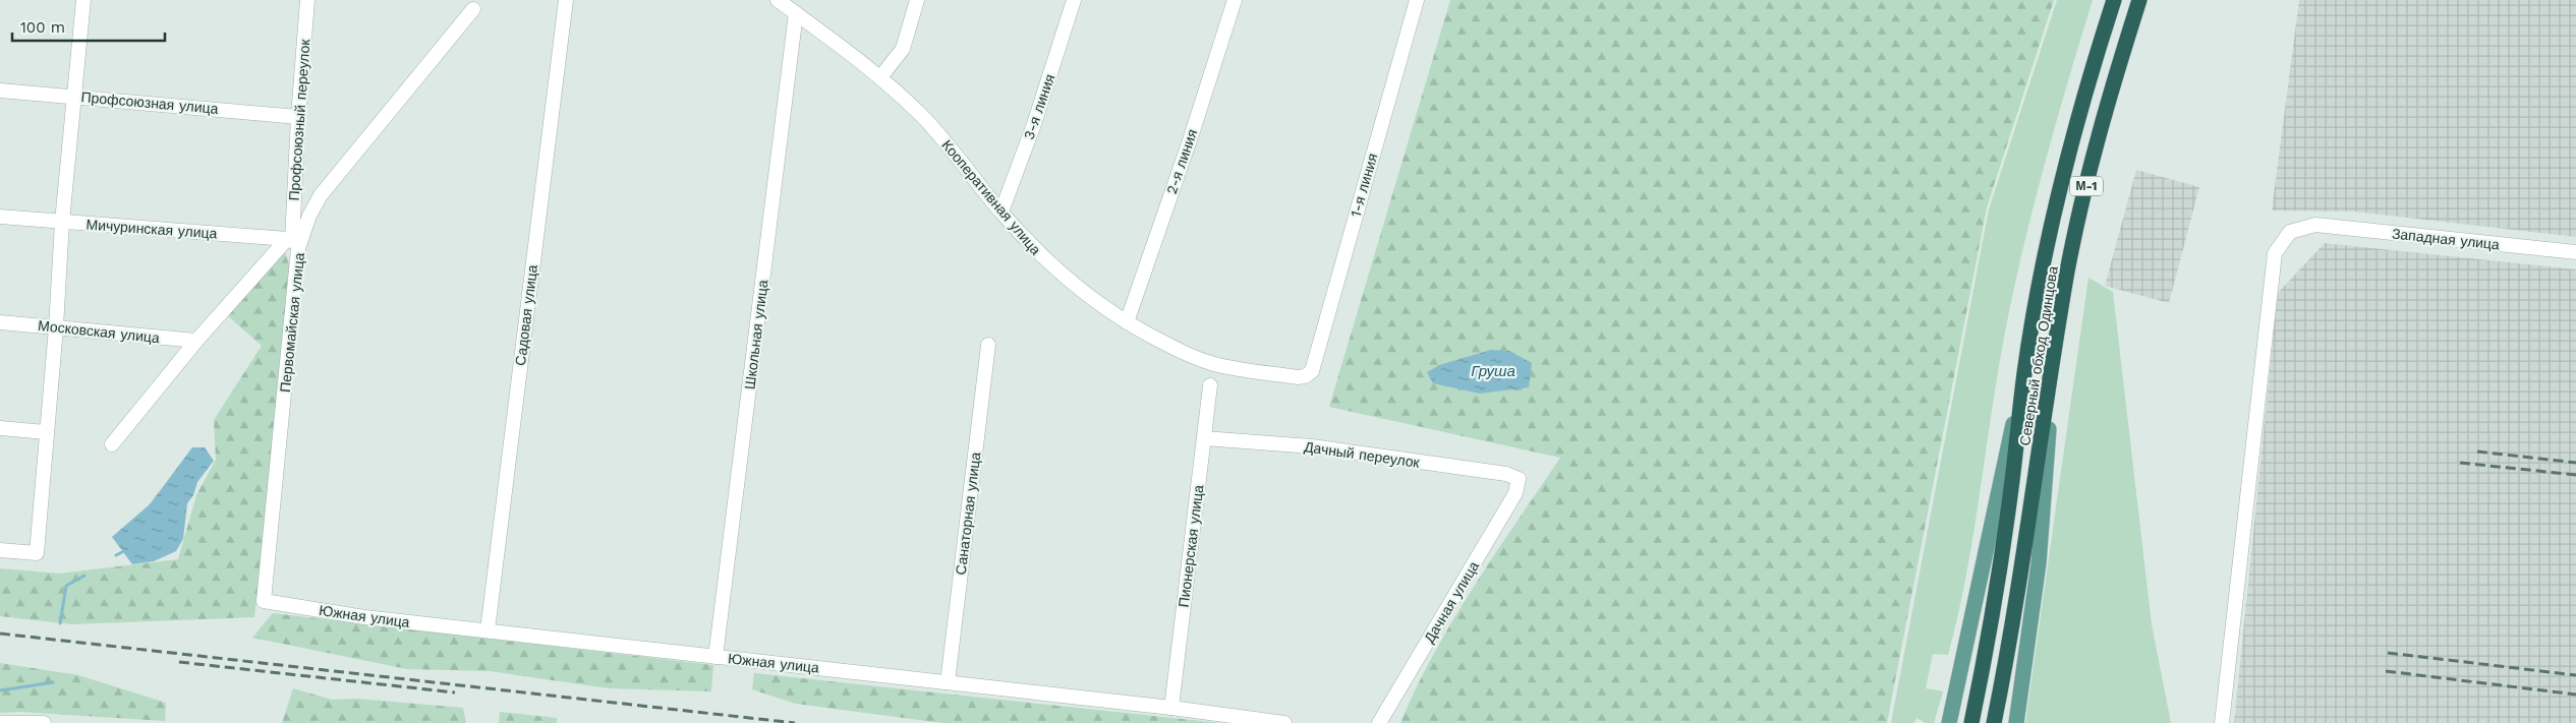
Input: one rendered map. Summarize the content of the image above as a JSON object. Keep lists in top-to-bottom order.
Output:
{
  "streets": {
    "highway": ["М-1", "Северный обход Одинцова"],
    "street": [
      "Профсоюзная улица",
      "3-я линия",
      "Профсоюзный переулок",
      "2-я линия",
      "1-я линия",
      "Кооперативная улица",
      "Мичуринская улица",
      "Западная улица",
      "Садовая улица",
      "Первомайская улица",
      "Московская улица",
      "Школьная улица",
      "Дачный переулок",
      "Санаторная улица",
      "Пионерская улица",
      "Дачная улица",
      "Южная улица"
    ]
  },
  "crossings": [
    ["Профсоюзная улица", "Профсоюзный переулок"],
    ["3-я линия", "Кооперативная улица"],
    ["Профсоюзный переулок", "Мичуринская улица"],
    ["Профсоюзный переулок", "Первомайская улица"],
    ["2-я линия", "Кооперативная улица"],
    ["1-я линия", "Кооперативная улица"],
    ["Кооперативная улица", "Школьная улица"],
    ["Мичуринская улица", "Первомайская улица"],
    ["Садовая улица", "Южная улица"],
    ["Первомайская улица", "Южная улица"],
    ["Школьная улица", "Южная улица"],
    ["Дачный переулок", "Пионерская улица"],
    ["Дачный переулок", "Дачная улица"],
    ["Санаторная улица", "Южная улица"],
    ["Пионерская улица", "Южная улица"]
  ],
  "water": ["Груша"],
  "scale_bar": "100 m"
}
